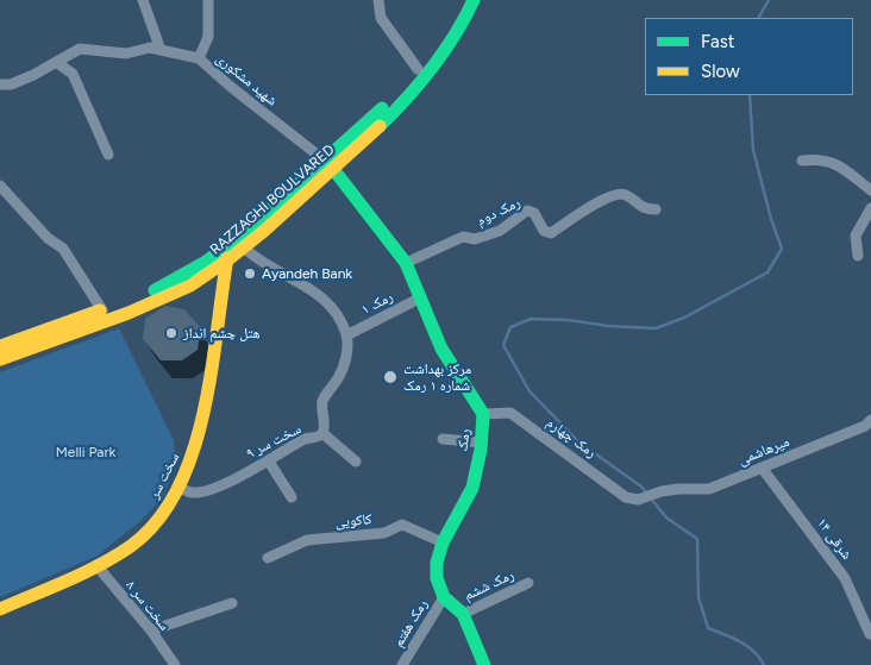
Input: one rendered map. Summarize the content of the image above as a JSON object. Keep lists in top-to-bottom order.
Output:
{
  "streets": {
    "main road": ["RAZZAGHI BOULVARED", "رمک", "سخت سر"],
    "street": [
      "شهید مشکوری",
      "رمک دوم",
      "رمک ۱",
      "رمک چهارم",
      "سخت سر ۹",
      "میرهاشمی",
      "کاکویی",
      "شرقی ۱۴",
      "رمک ششم",
      "سخت سر ۸",
      "رمک هفتم"
    ]
  },
  "crossings": [
    ["شهید مشکوری", "RAZZAGHI BOULVARED"],
    ["شهید مشکوری", "رمک"],
    ["RAZZAGHI BOULVARED", "رمک"],
    ["RAZZAGHI BOULVARED", "سخت سر"],
    ["رمک دوم", "رمک"],
    ["رمک ۱", "رمک"],
    ["رمک ۱", "سخت سر ۹"],
    ["رمک چهارم", "رمک"],
    ["رمک چهارم", "میرهاشمی"],
    ["رمک", "کاکویی"],
    ["رمک", "رمک هفتم"],
    ["سخت سر ۹", "سخت سر"],
    ["میرهاشمی", "شرقی ۱۴"],
    ["سخت سر", "سخت سر ۸"]
  ],
  "parks": ["Melli Park"],
  "places": ["Ayandeh Bank", "هتل چشم انداز", "مرکز بهداشت شماره ۱ رمک"],
  "legend": ["Fast", "Slow"]
}
